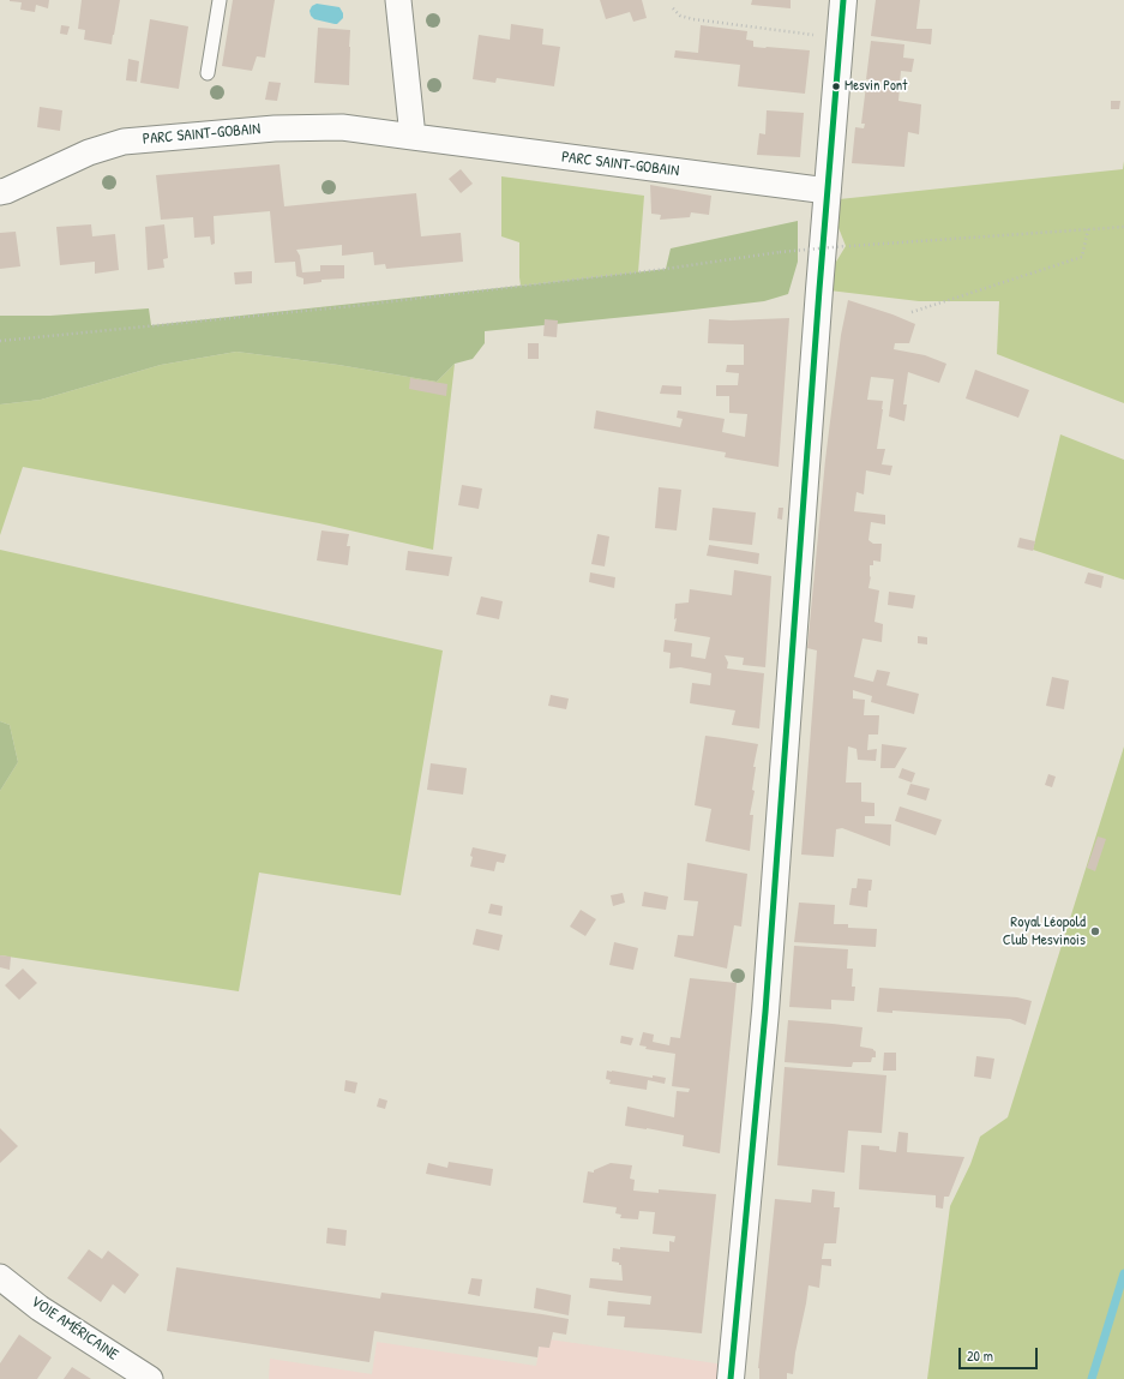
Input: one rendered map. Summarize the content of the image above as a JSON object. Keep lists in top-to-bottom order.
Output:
{
  "streets": {
    "street": ["PARC SAINT-GOBAIN", "VOIE AMÉRICAINE"]
  },
  "places": ["Mesvin Pont", "Royal Léopold Club Mesvinois"],
  "scale_bar": "20 m"
}
